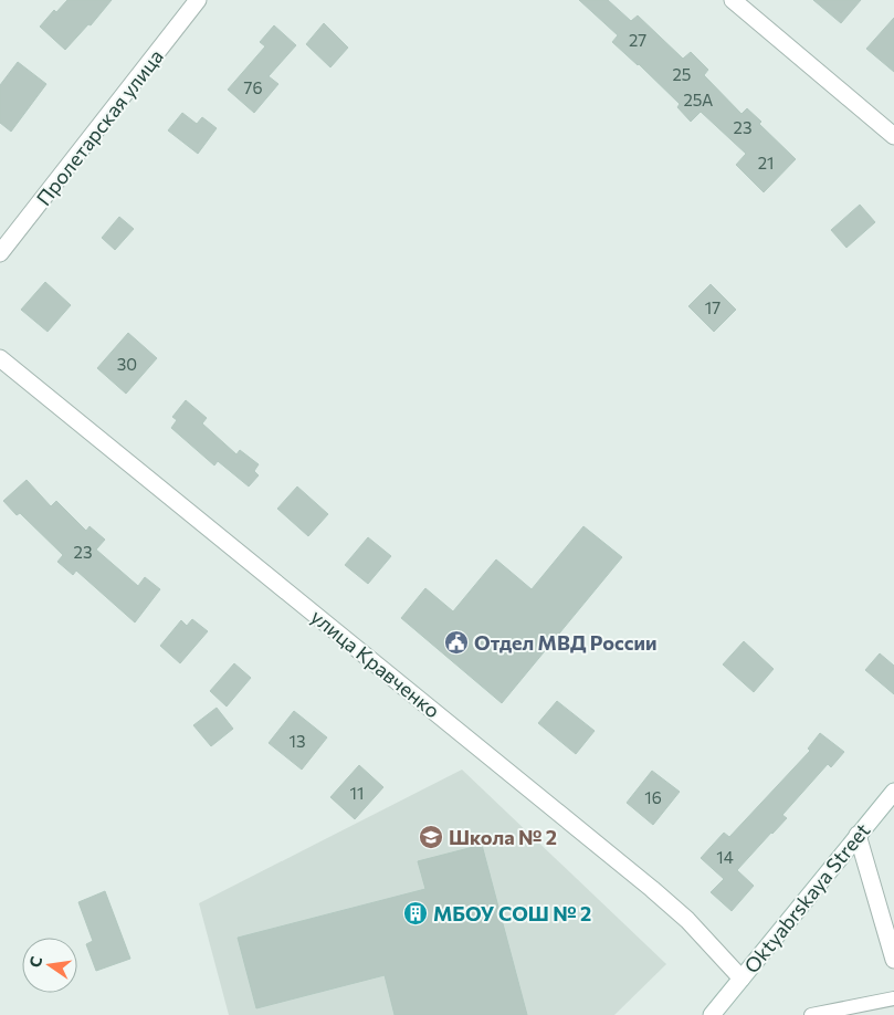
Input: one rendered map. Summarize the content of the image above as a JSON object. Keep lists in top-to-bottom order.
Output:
{
  "streets": {
    "street": ["Пролетарская улица", "улица Кравченко", "Oktyabrskaya Street"]
  },
  "crossings": [
    ["улица Кравченко", "Oktyabrskaya Street"]
  ],
  "places": {
    "public building": ["Отдел МВД России"],
    "school or university": ["Школа № 2"],
    "building": ["МБОУ СОШ № 2"]
  },
  "house_numbers": [
    "27",
    "25",
    "76",
    "25А",
    "23",
    "21",
    "17",
    "30",
    "23",
    "13",
    "11",
    "16",
    "14"
  ],
  "north": "left"
}
